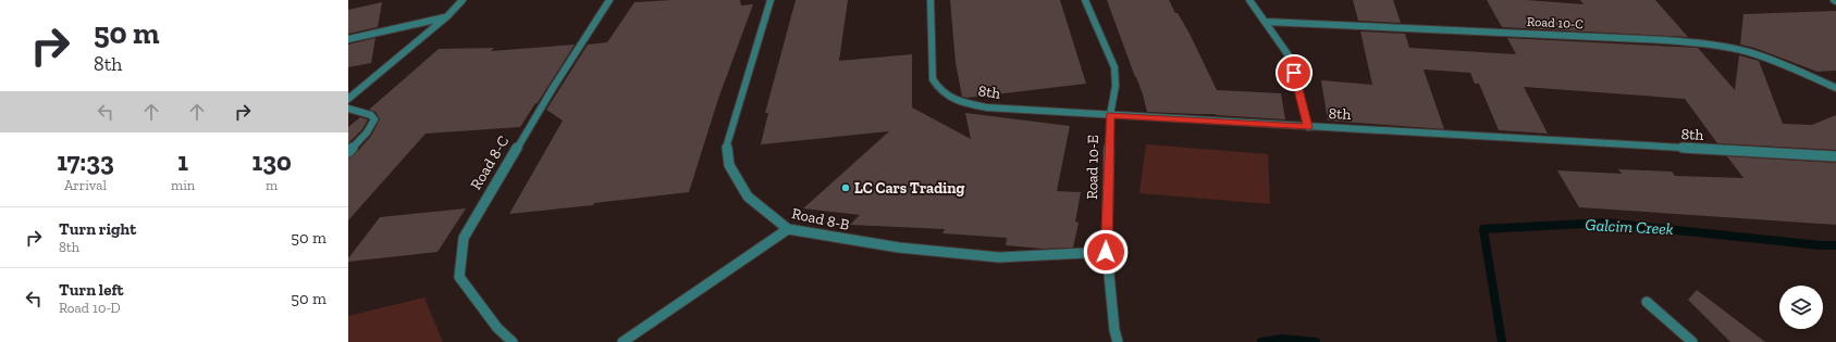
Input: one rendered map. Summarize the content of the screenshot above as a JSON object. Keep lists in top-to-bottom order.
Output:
{
  "streets": {
    "street": [
      "Road 10-C",
      "8th",
      "Road 8-C",
      "Road 10-E",
      "Road 8-B"
    ]
  },
  "crossings": [
    ["8th", "Road 10-E"],
    ["Road 10-E", "Road 8-B"]
  ],
  "water": ["Galcim Creek"],
  "places": ["LC Cars Trading"],
  "page": {
    "turn": ["50 m", "8th"],
    "eta": [
      "17:33",
      "Arrival",
      "1",
      "min",
      "130",
      "m"
    ],
    "list": [
      {
        "name": "Turn right",
        "note": "8th",
        "value": "50 m"
      },
      {
        "name": "Turn left",
        "note": "Road 10-D",
        "value": "50 m"
      }
    ]
  }
}
